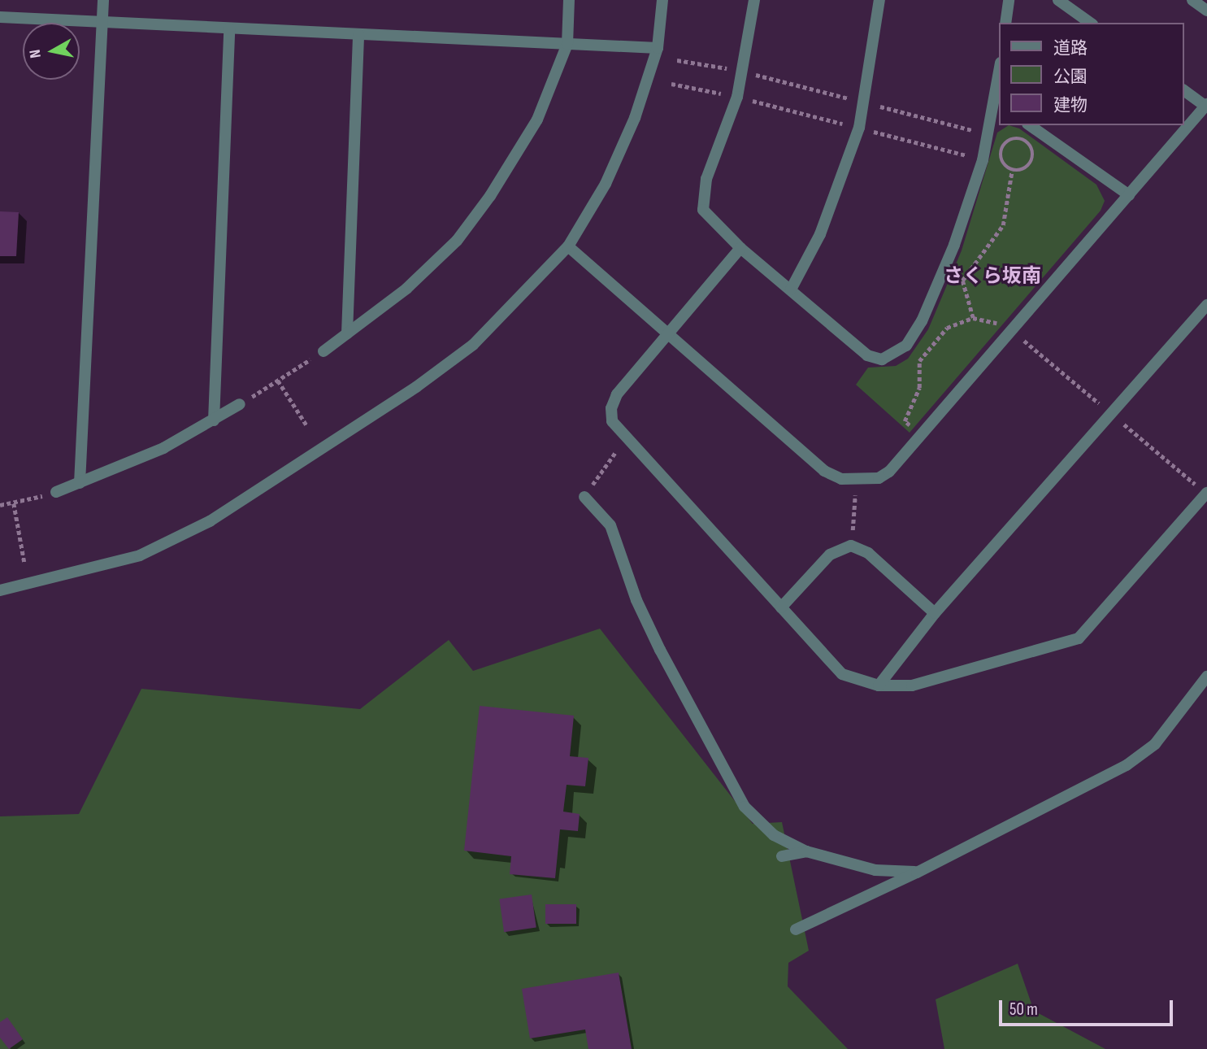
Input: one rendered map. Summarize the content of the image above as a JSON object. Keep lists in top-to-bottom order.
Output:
{
  "districts": ["さくら坂南"],
  "legend": ["道路", "公園", "建物"],
  "scale_bar": "50 m",
  "north": "left"
}
